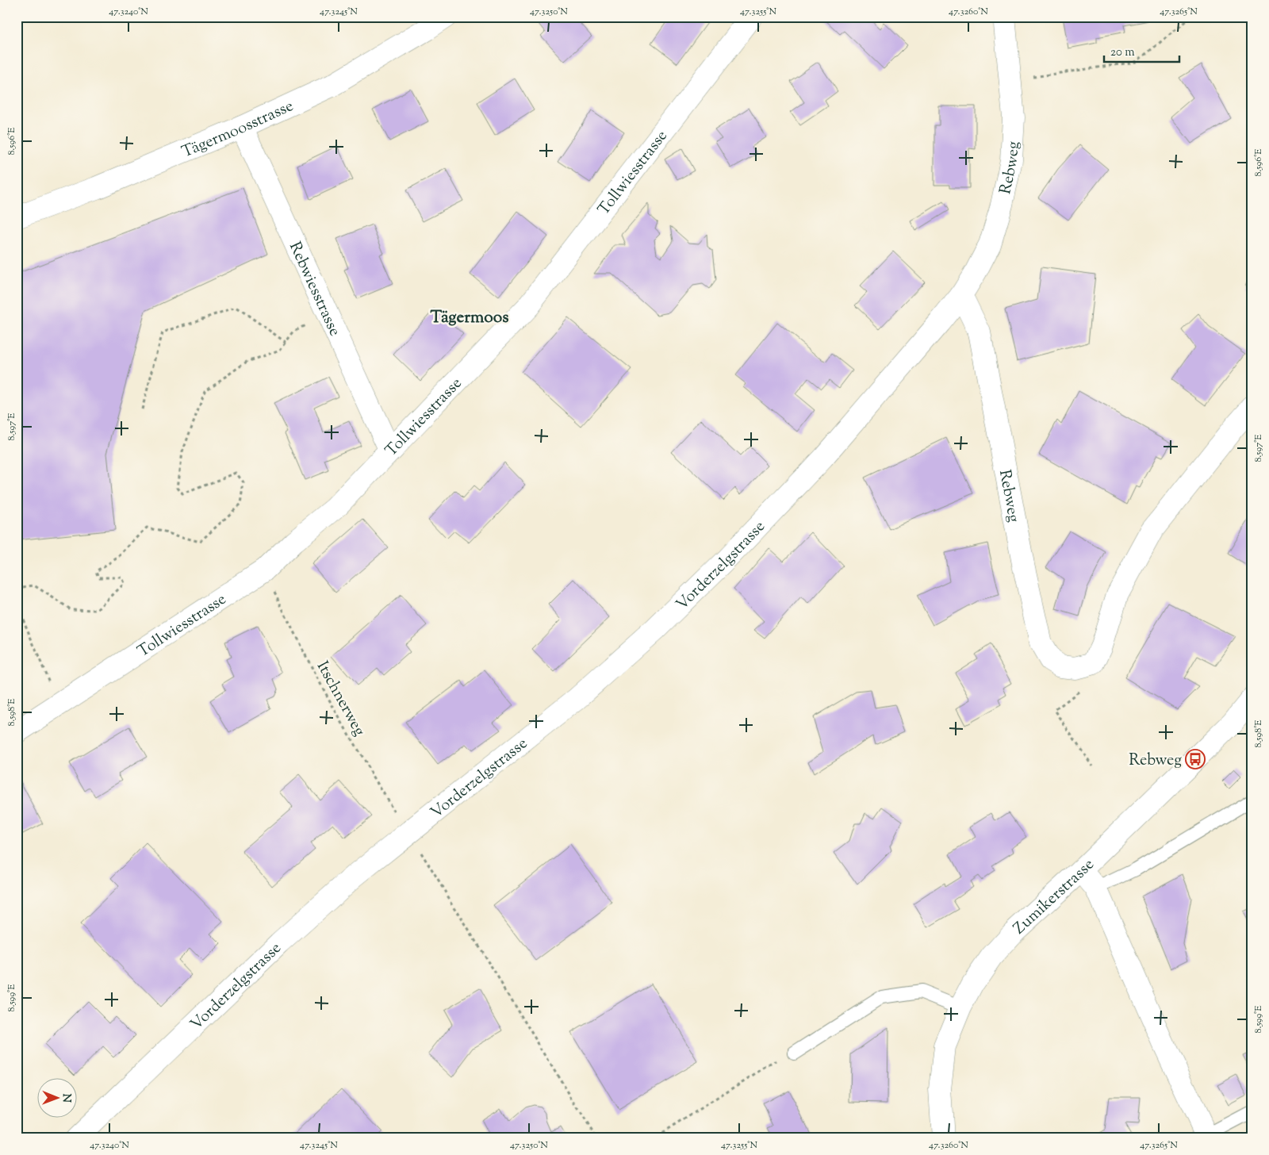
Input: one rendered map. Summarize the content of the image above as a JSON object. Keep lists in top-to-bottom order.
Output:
{
  "streets": {
    "street": [
      "Tägermoosstrasse",
      "Rebweg",
      "Tollwiesstrasse",
      "Rebwiesstrasse",
      "Vorderzelgstrasse",
      "Zumikerstrasse"
    ],
    "path": ["Itschnerweg"]
  },
  "crossings": [
    ["Tägermoosstrasse", "Rebwiesstrasse"],
    ["Rebweg", "Vorderzelgstrasse"],
    ["Tollwiesstrasse", "Rebwiesstrasse"],
    ["Tollwiesstrasse", "Itschnerweg"],
    ["Vorderzelgstrasse", "Itschnerweg"]
  ],
  "districts": ["Tägermoos"],
  "places": {
    "bus stop": ["Rebweg"]
  },
  "scale_bar": "20 m",
  "north": "right",
  "coordinates": [
    "47.3240°N",
    "47.3245°N",
    "47.3250°N",
    "47.3255°N",
    "47.3260°N",
    "47.3265°N",
    "8.596°E",
    "8.597°E",
    "8.598°E",
    "8.599°E"
  ]
}
